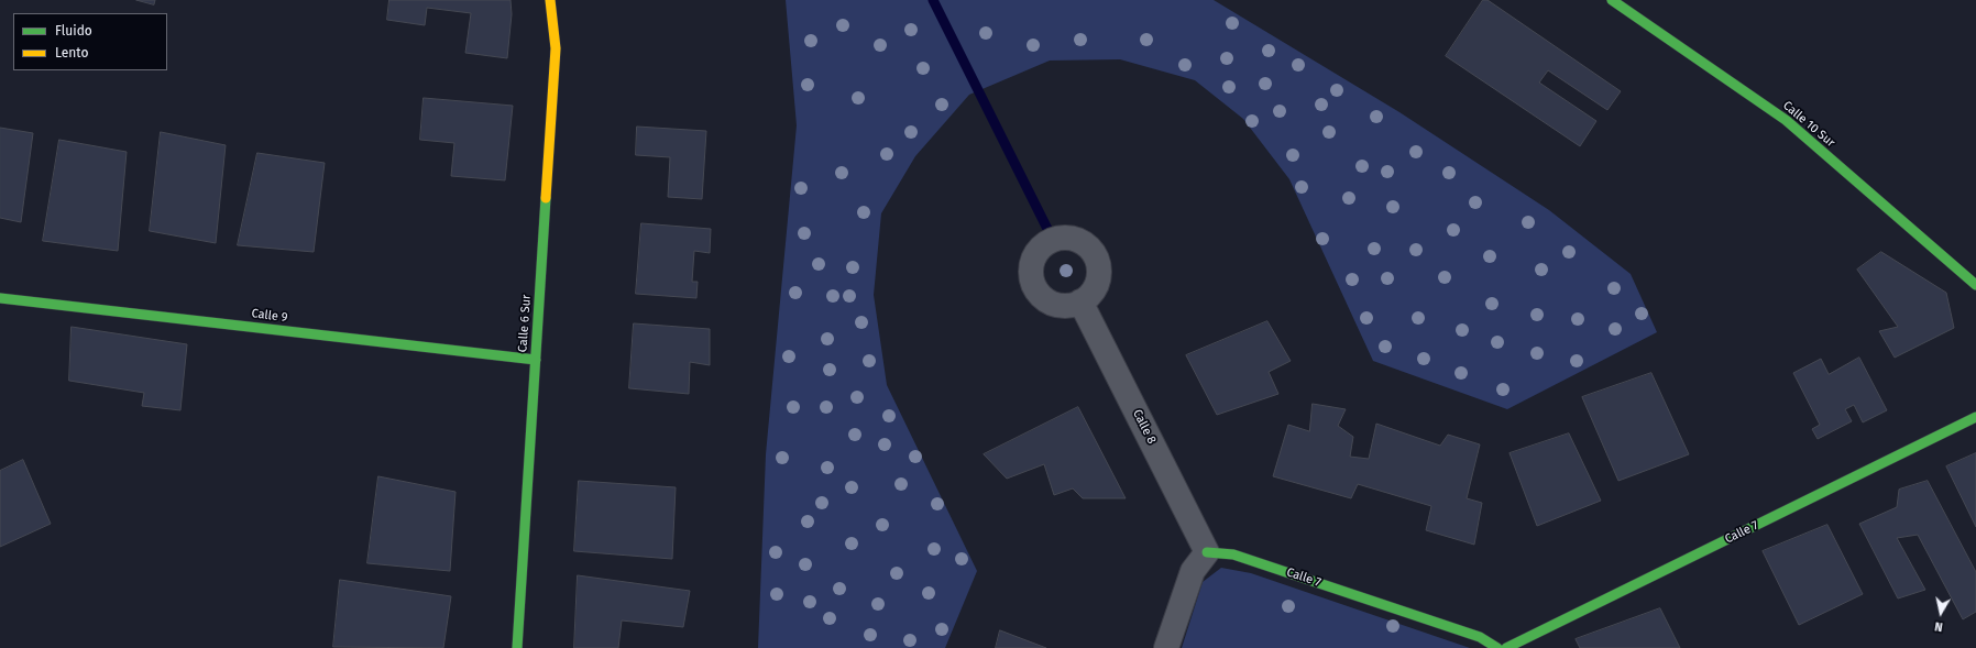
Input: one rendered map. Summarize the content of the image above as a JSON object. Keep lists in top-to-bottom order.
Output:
{
  "streets": {
    "street": [
      "Calle 10 Sur",
      "Calle 9",
      "Calle 6 Sur",
      "Calle 8",
      "Calle 7"
    ]
  },
  "crossings": [
    ["Calle 9", "Calle 6 Sur"],
    ["Calle 8", "Calle 7"]
  ],
  "legend": ["Fluido", "Lento"],
  "north": "bottom"
}
